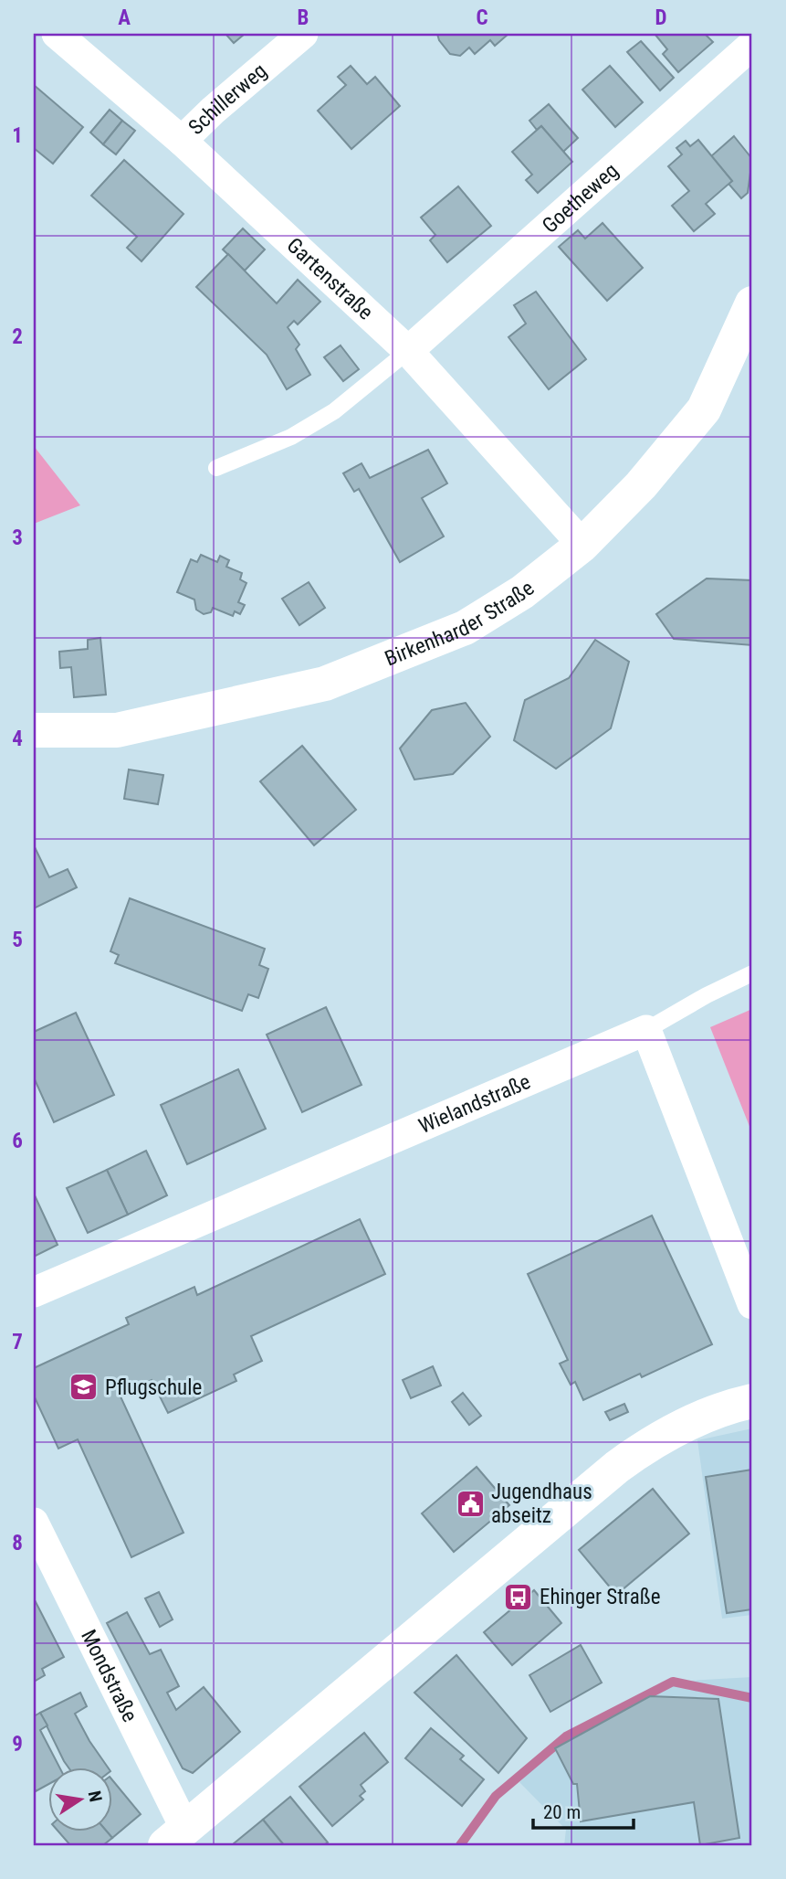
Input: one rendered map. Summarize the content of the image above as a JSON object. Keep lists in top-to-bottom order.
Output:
{
  "streets": {
    "main road": ["Birkenharder Straße"],
    "street": [
      "Schillerweg",
      "Goetheweg",
      "Gartenstraße",
      "Wielandstraße",
      "Mondstraße"
    ]
  },
  "crossings": [
    ["Schillerweg", "Gartenstraße"],
    ["Goetheweg", "Gartenstraße"],
    ["Gartenstraße", "Birkenharder Straße"]
  ],
  "places": {
    "school or university": ["Pflugschule"],
    "public building": ["Jugendhaus abseitz"],
    "bus stop": ["Ehinger Straße"]
  },
  "scale_bar": "20 m",
  "north": "right",
  "grid": {
    "columns": [
      "A",
      "B",
      "C",
      "D"
    ],
    "rows": [
      "1",
      "2",
      "3",
      "4",
      "5",
      "6",
      "7",
      "8",
      "9"
    ]
  }
}
